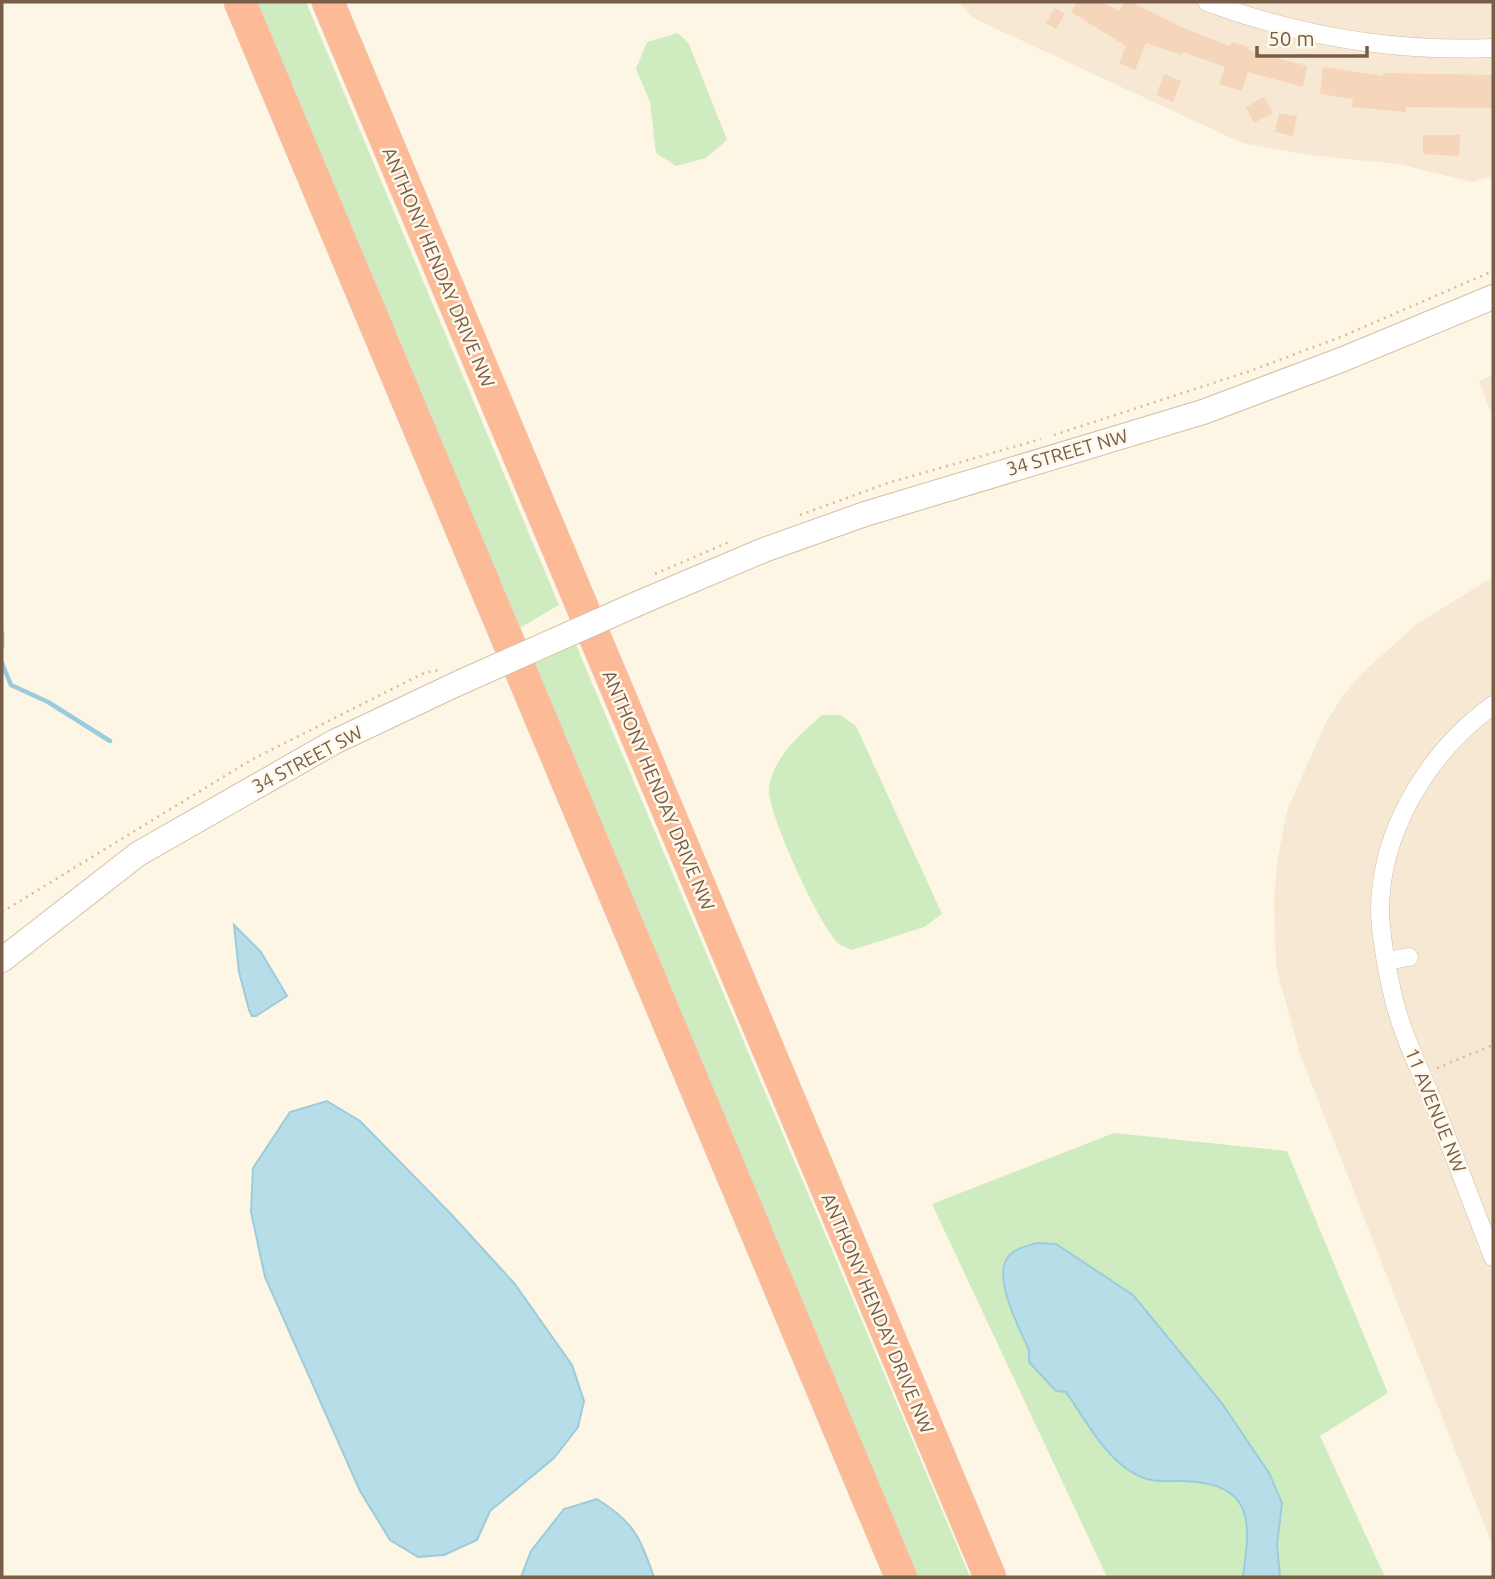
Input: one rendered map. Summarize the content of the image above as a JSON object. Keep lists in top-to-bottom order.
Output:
{
  "streets": {
    "highway": ["ANTHONY HENDAY DRIVE NW"],
    "main road": ["34 STREET NW", "34 STREET SW"],
    "street": ["11 AVENUE NW"]
  },
  "crossings": [
    ["34 STREET NW", "34 STREET SW"]
  ],
  "scale_bar": "50 m"
}
